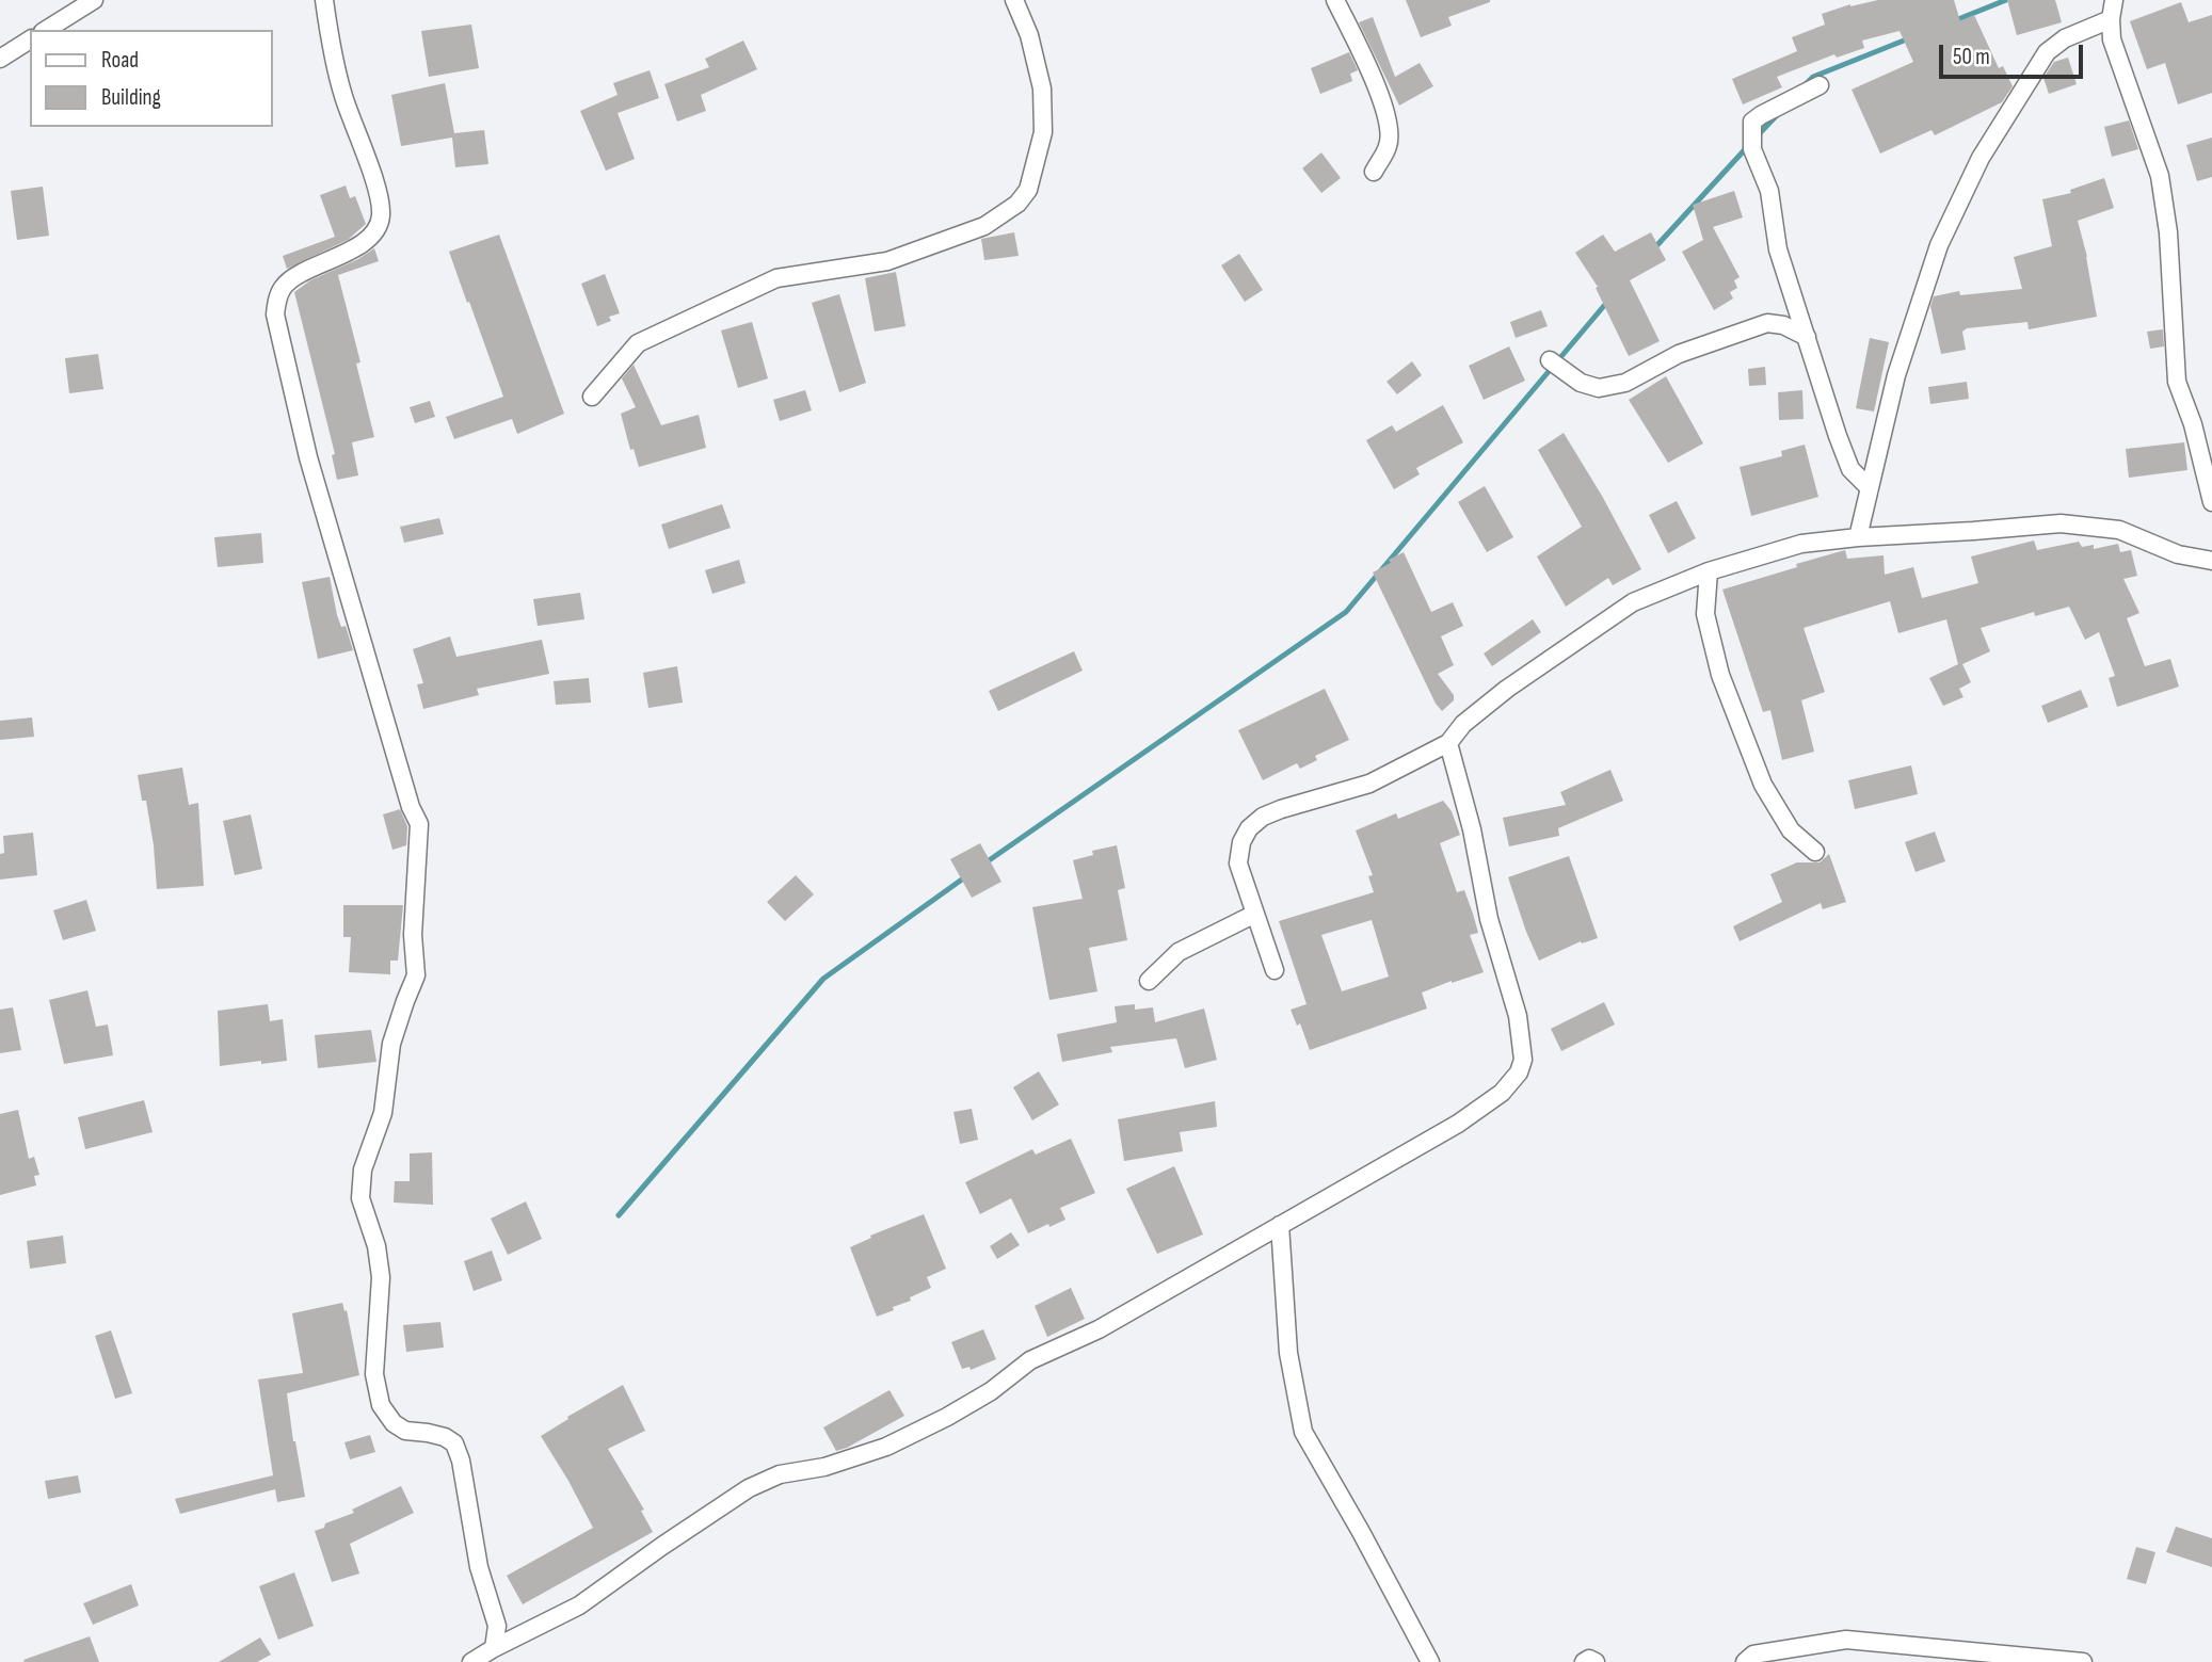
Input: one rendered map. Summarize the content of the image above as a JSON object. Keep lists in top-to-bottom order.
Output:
{
  "legend": ["Road", "Building"],
  "scale_bar": "50 m"
}
